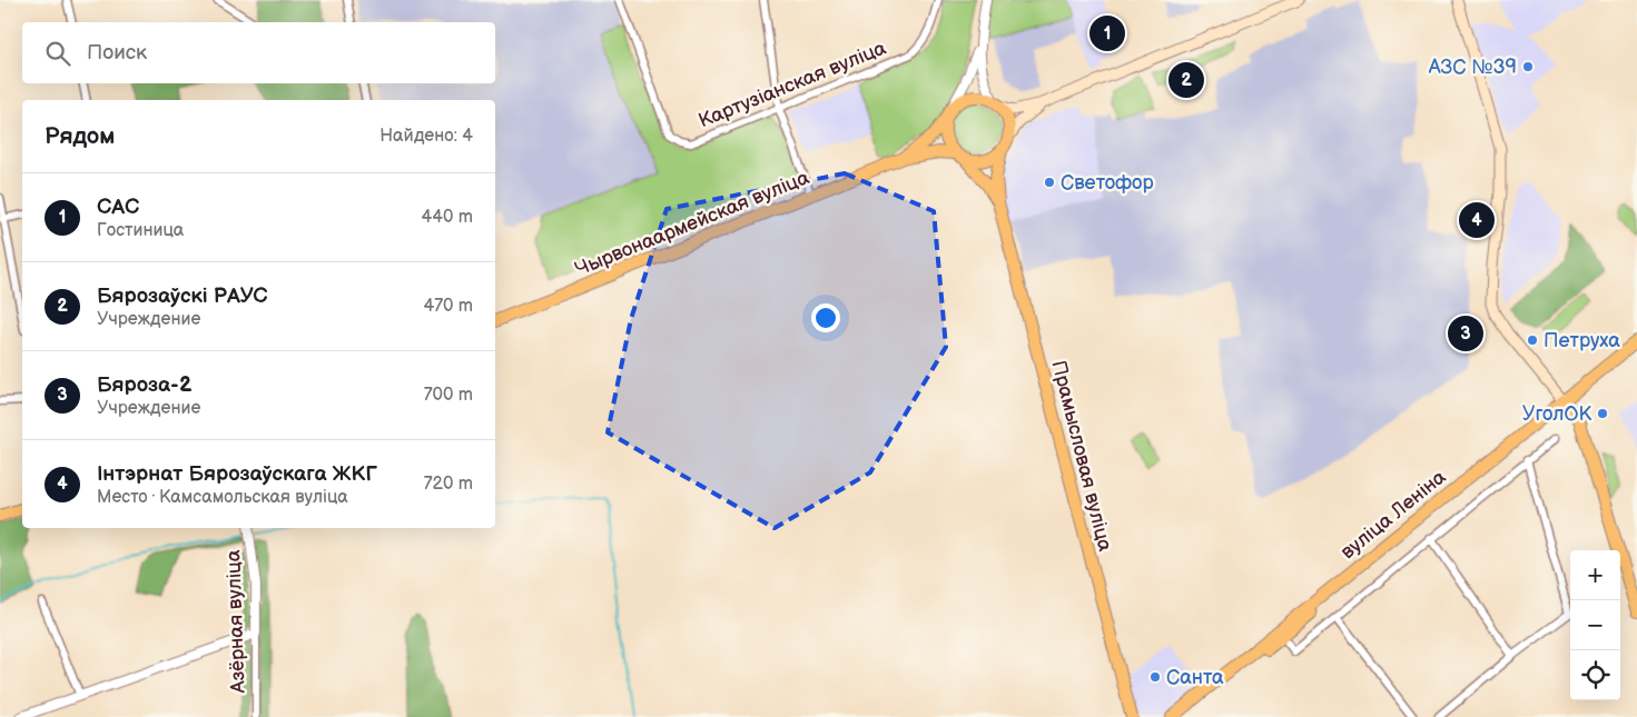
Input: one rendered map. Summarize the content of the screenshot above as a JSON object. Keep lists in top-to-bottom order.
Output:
{
  "streets": {
    "main road": ["Чырвонаармейская вуліца", "Прамысловая вуліца", "вуліца Леніна"],
    "street": ["Картузіанская вуліца", "Азёрная вуліца"]
  },
  "crossings": [
    ["Чырвонаармейская вуліца", "Прамысловая вуліца"]
  ],
  "places": [
    "АЗС №39",
    "Светофор",
    "Петруха",
    "УголОК",
    "Санта"
  ],
  "page": {
    "pins": [
      "1",
      "2",
      "4",
      "3"
    ],
    "search": "Поиск",
    "heading": ["Рядом", "Найдено: 4"],
    "list": [
      {
        "mark": "1",
        "name": "САС",
        "note": "Гостиница",
        "value": "440 m"
      },
      {
        "mark": "2",
        "name": "Бярозаўскі РАУС",
        "note": "Учреждение",
        "value": "470 m"
      },
      {
        "mark": "3",
        "name": "Бяроза-2",
        "note": "Учреждение",
        "value": "700 m"
      },
      {
        "mark": "4",
        "name": "Інтэрнат Бярозаўскага ЖКГ",
        "note": "Место · Камсамольская вуліца",
        "value": "720 m"
      }
    ],
    "map_buttons": ["+", "−"]
  }
}
